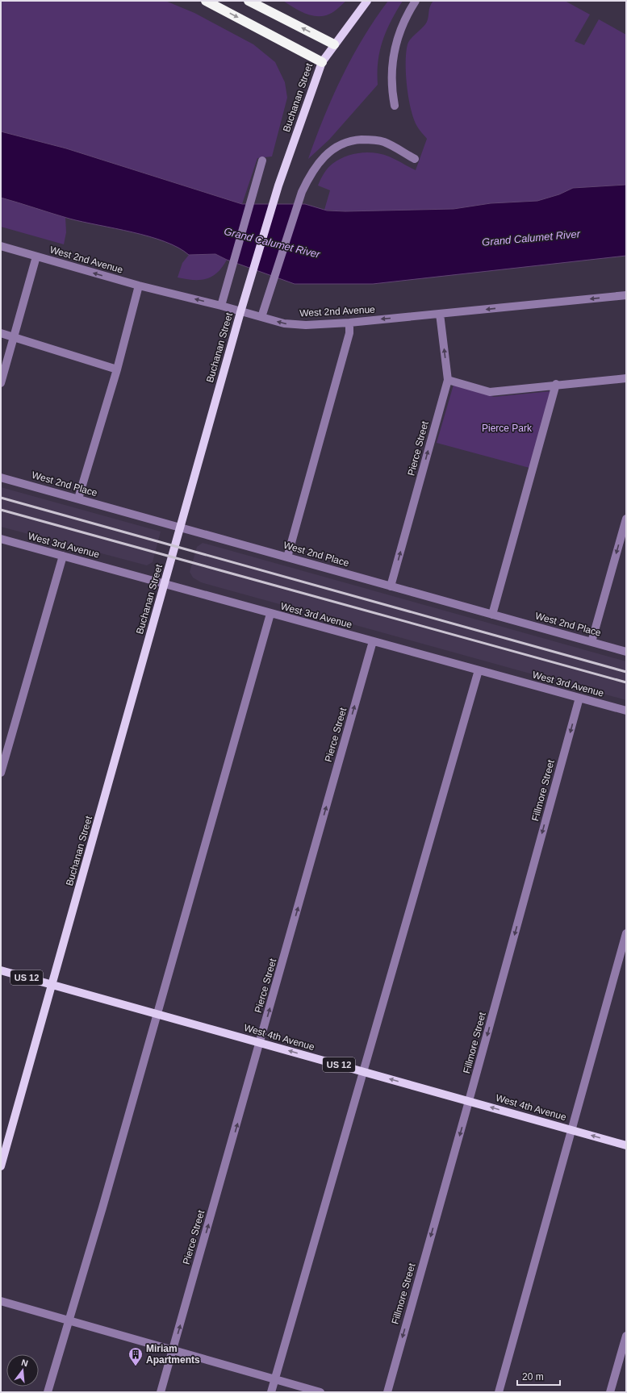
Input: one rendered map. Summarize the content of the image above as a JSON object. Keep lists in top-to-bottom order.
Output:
{
  "streets": {
    "main road": ["Buchanan Street", "US 12", "West 4th Avenue"],
    "street": [
      "West 2nd Avenue",
      "Pierce Street",
      "West 2nd Place",
      "West 3rd Avenue",
      "Fillmore Street"
    ]
  },
  "crossings": [
    ["Buchanan Street", "West 2nd Avenue"],
    ["Buchanan Street", "West 2nd Place"],
    ["Buchanan Street", "West 3rd Avenue"],
    ["Buchanan Street", "West 4th Avenue"],
    ["West 2nd Avenue", "Pierce Street"],
    ["Pierce Street", "West 2nd Place"],
    ["Pierce Street", "West 3rd Avenue"],
    ["Pierce Street", "West 4th Avenue"],
    ["West 3rd Avenue", "Fillmore Street"],
    ["Fillmore Street", "West 4th Avenue"]
  ],
  "one_way": [
    "West 2nd Avenue",
    "Pierce Street",
    "Fillmore Street",
    "West 4th Avenue"
  ],
  "water": ["Grand Calumet River"],
  "parks": ["Pierce Park"],
  "places": {
    "building": ["Miriam Apartments"]
  },
  "scale_bar": "20 m",
  "north": "top"
}
